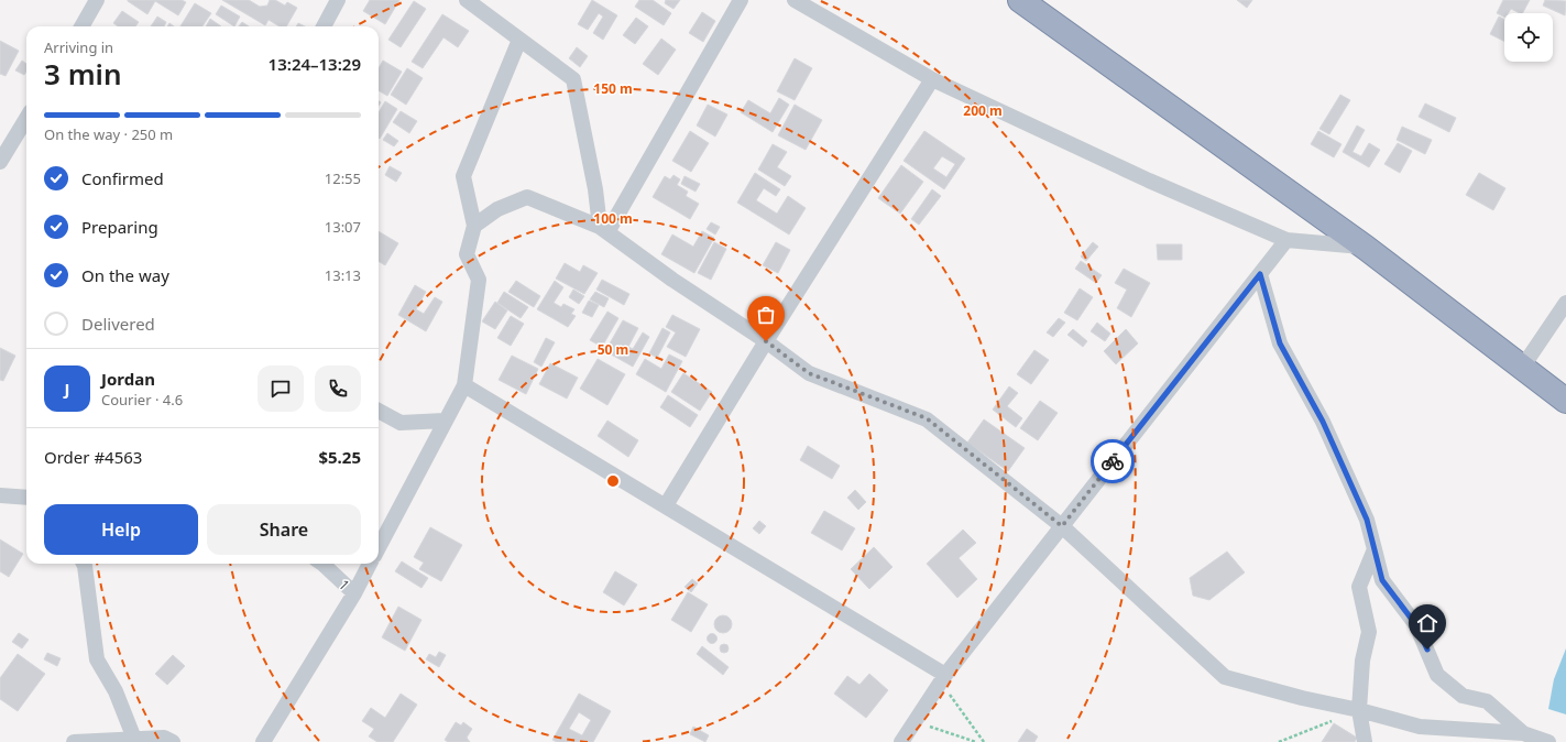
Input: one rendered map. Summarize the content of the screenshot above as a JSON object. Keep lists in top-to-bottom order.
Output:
{
  "streets": {
    "street": ["1"]
  },
  "page": {
    "heading": ["3 min", "Arriving in", "13:24–13:29"],
    "panel": [
      "Jordan",
      "Courier · 4.6",
      "Order #4563",
      "$5.25"
    ],
    "bar": "On the way · 250 m",
    "list": [
      ["Confirmed", "12:55"],
      ["Preparing", "13:07"],
      ["On the way", "13:13"],
      "Delivered"
    ],
    "round": "J",
    "buttons": ["Help", "Share"]
  },
  "rings": [
    "150 m",
    "200 m",
    "100 m",
    "50 m"
  ]
}
